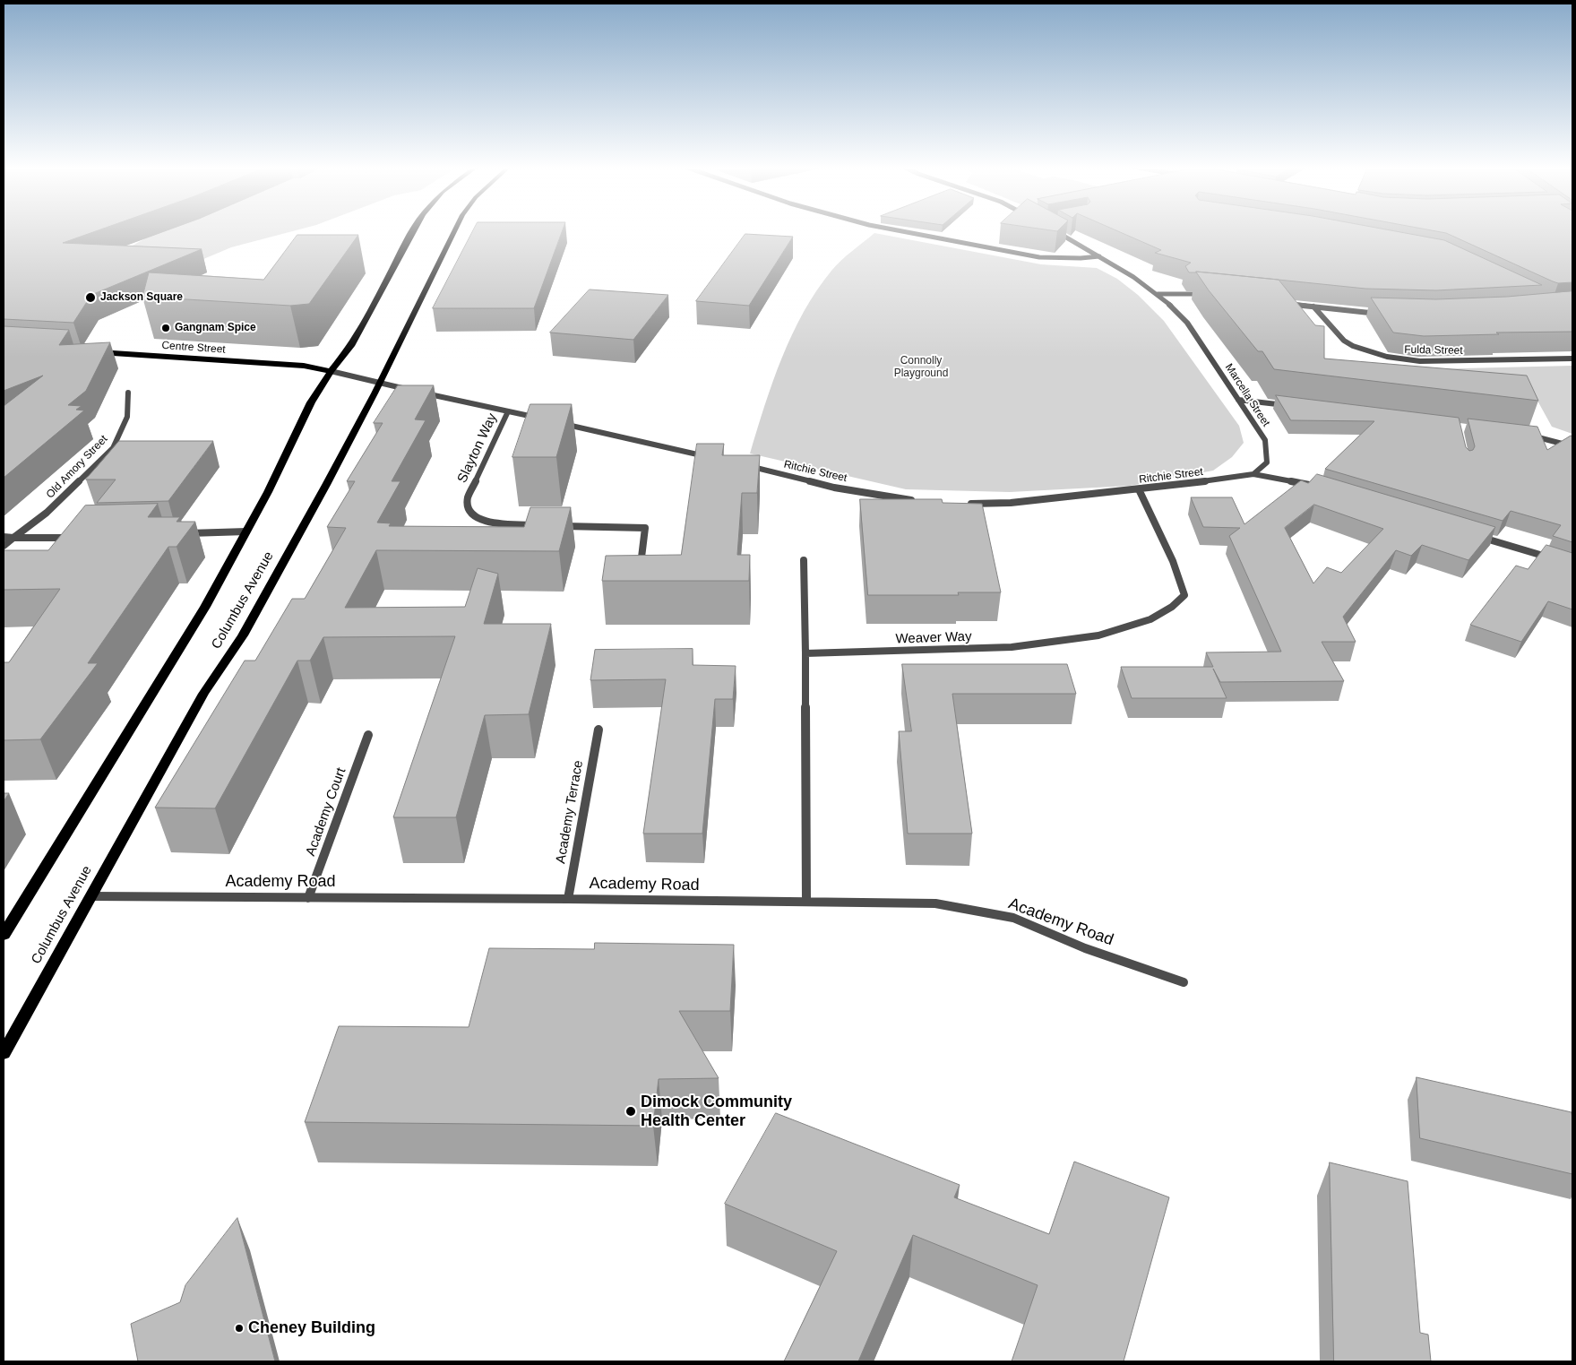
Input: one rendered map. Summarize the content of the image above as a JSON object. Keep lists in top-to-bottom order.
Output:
{
  "streets": {
    "main road": ["Centre Street", "Columbus Avenue"],
    "street": [
      "Fulda Street",
      "Marcella Street",
      "Slayton Way",
      "Old Amory Street",
      "Ritchie Street",
      "Weaver Way",
      "Academy Court",
      "Academy Terrace",
      "Academy Road"
    ]
  },
  "crossings": [
    ["Centre Street", "Columbus Avenue"],
    ["Marcella Street", "Ritchie Street"],
    ["Ritchie Street", "Weaver Way"],
    ["Columbus Avenue", "Academy Road"],
    ["Academy Court", "Academy Road"],
    ["Academy Terrace", "Academy Road"]
  ],
  "parks": ["Connolly Playground"],
  "places": [
    "Jackson Square",
    "Gangnam Spice",
    "Dimock Community Health Center",
    "Cheney Building"
  ]
}
